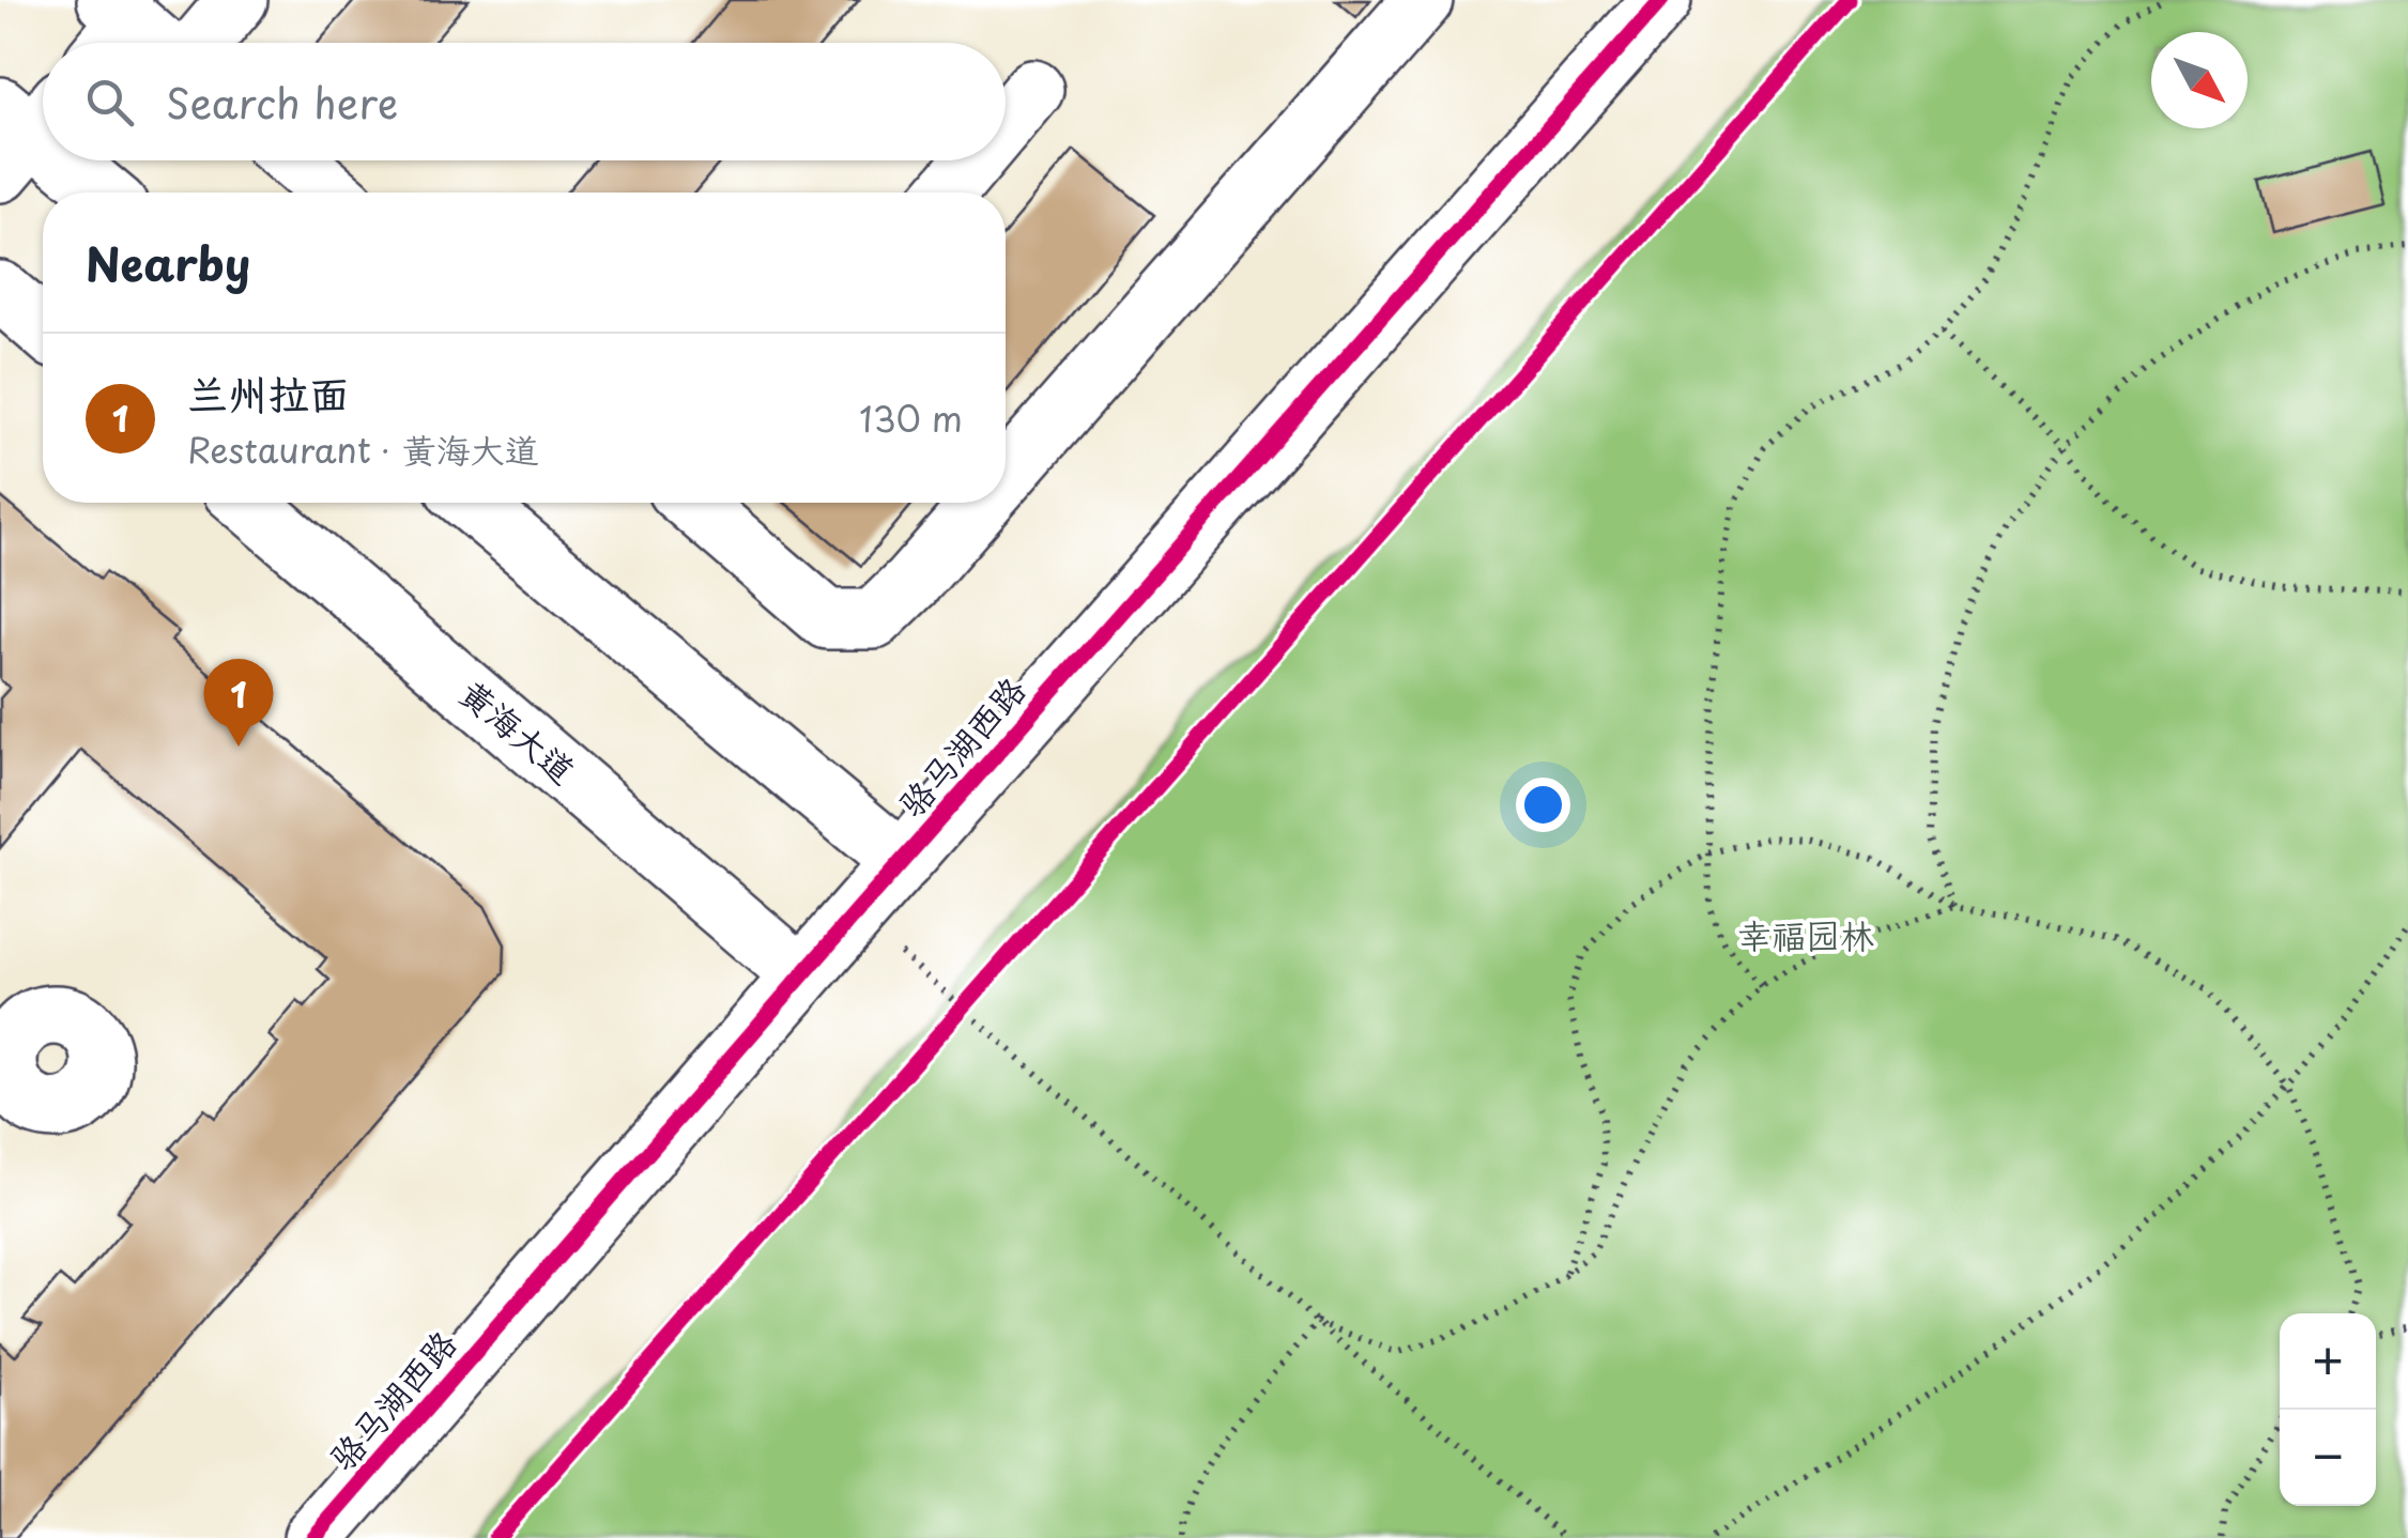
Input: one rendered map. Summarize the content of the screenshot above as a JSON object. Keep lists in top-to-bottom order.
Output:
{
  "streets": {
    "street": ["黄海大道", "骆马湖西路"]
  },
  "crossings": [
    ["黄海大道", "骆马湖西路"]
  ],
  "parks": ["幸福园林"],
  "north": "bottom right",
  "page": {
    "search": "Search here",
    "heading": "Nearby",
    "list": [
      {
        "mark": "1",
        "name": "兰州拉面",
        "note": "Restaurant · 黄海大道",
        "value": "130 m"
      }
    ],
    "pins": "1",
    "map_buttons": ["+", "−"]
  }
}
